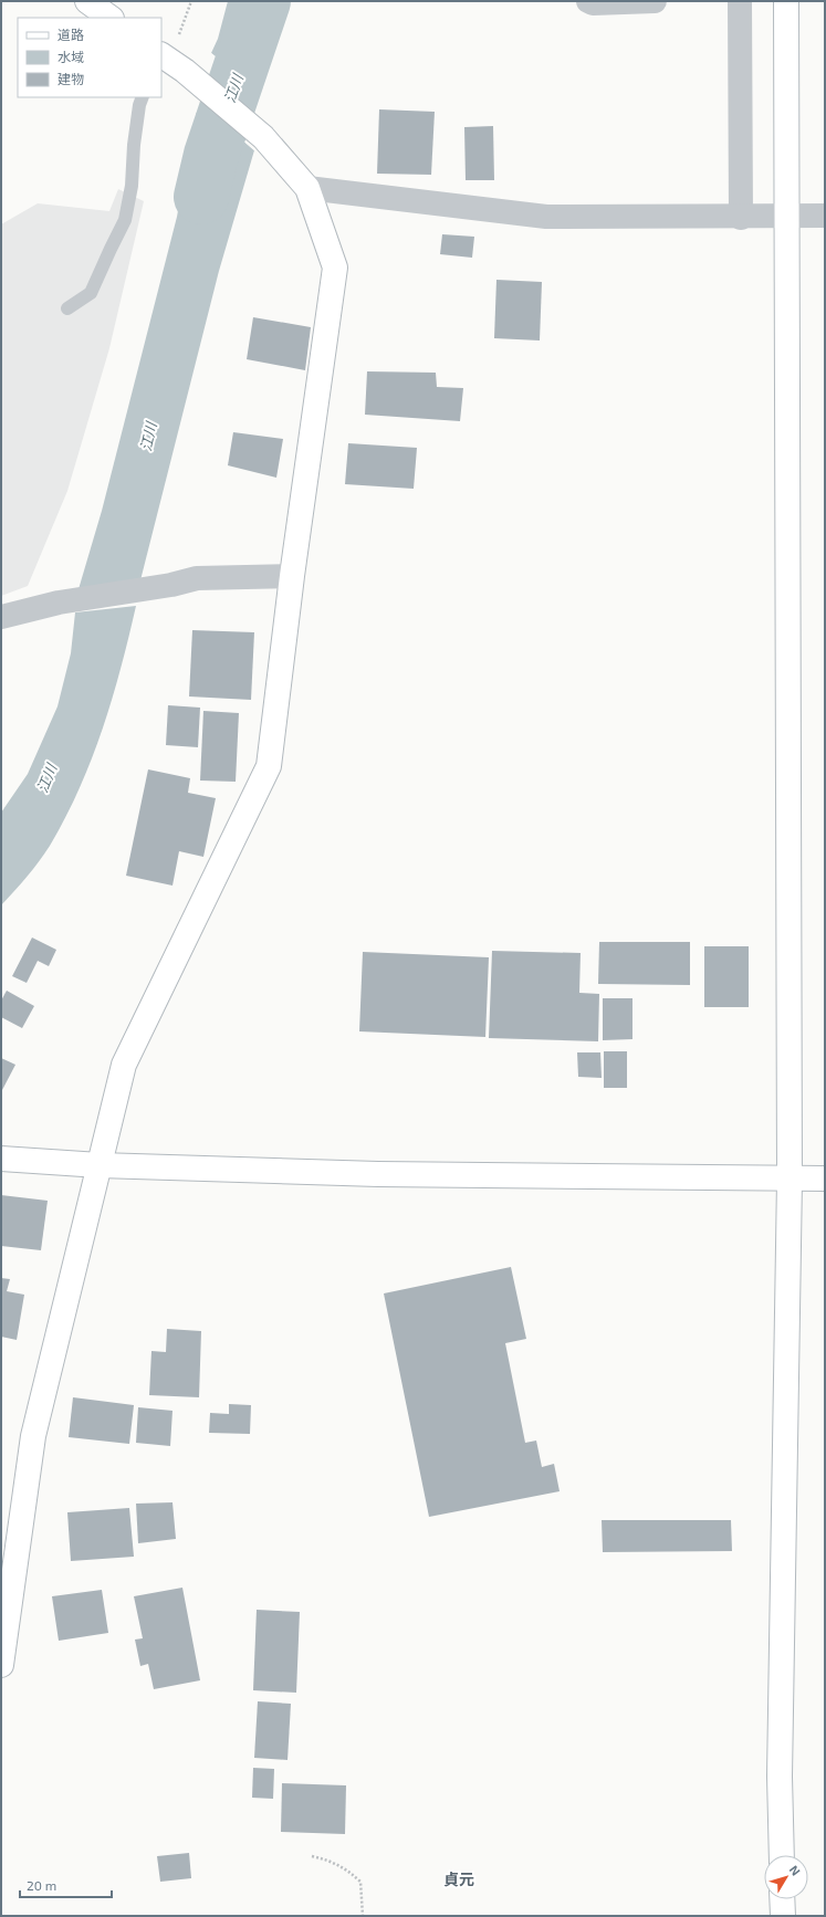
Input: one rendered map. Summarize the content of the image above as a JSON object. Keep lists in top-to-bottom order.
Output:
{
  "districts": ["貞元"],
  "water": ["江川"],
  "legend": ["道路", "水域", "建物"],
  "scale_bar": "20 m",
  "north": "top right"
}
